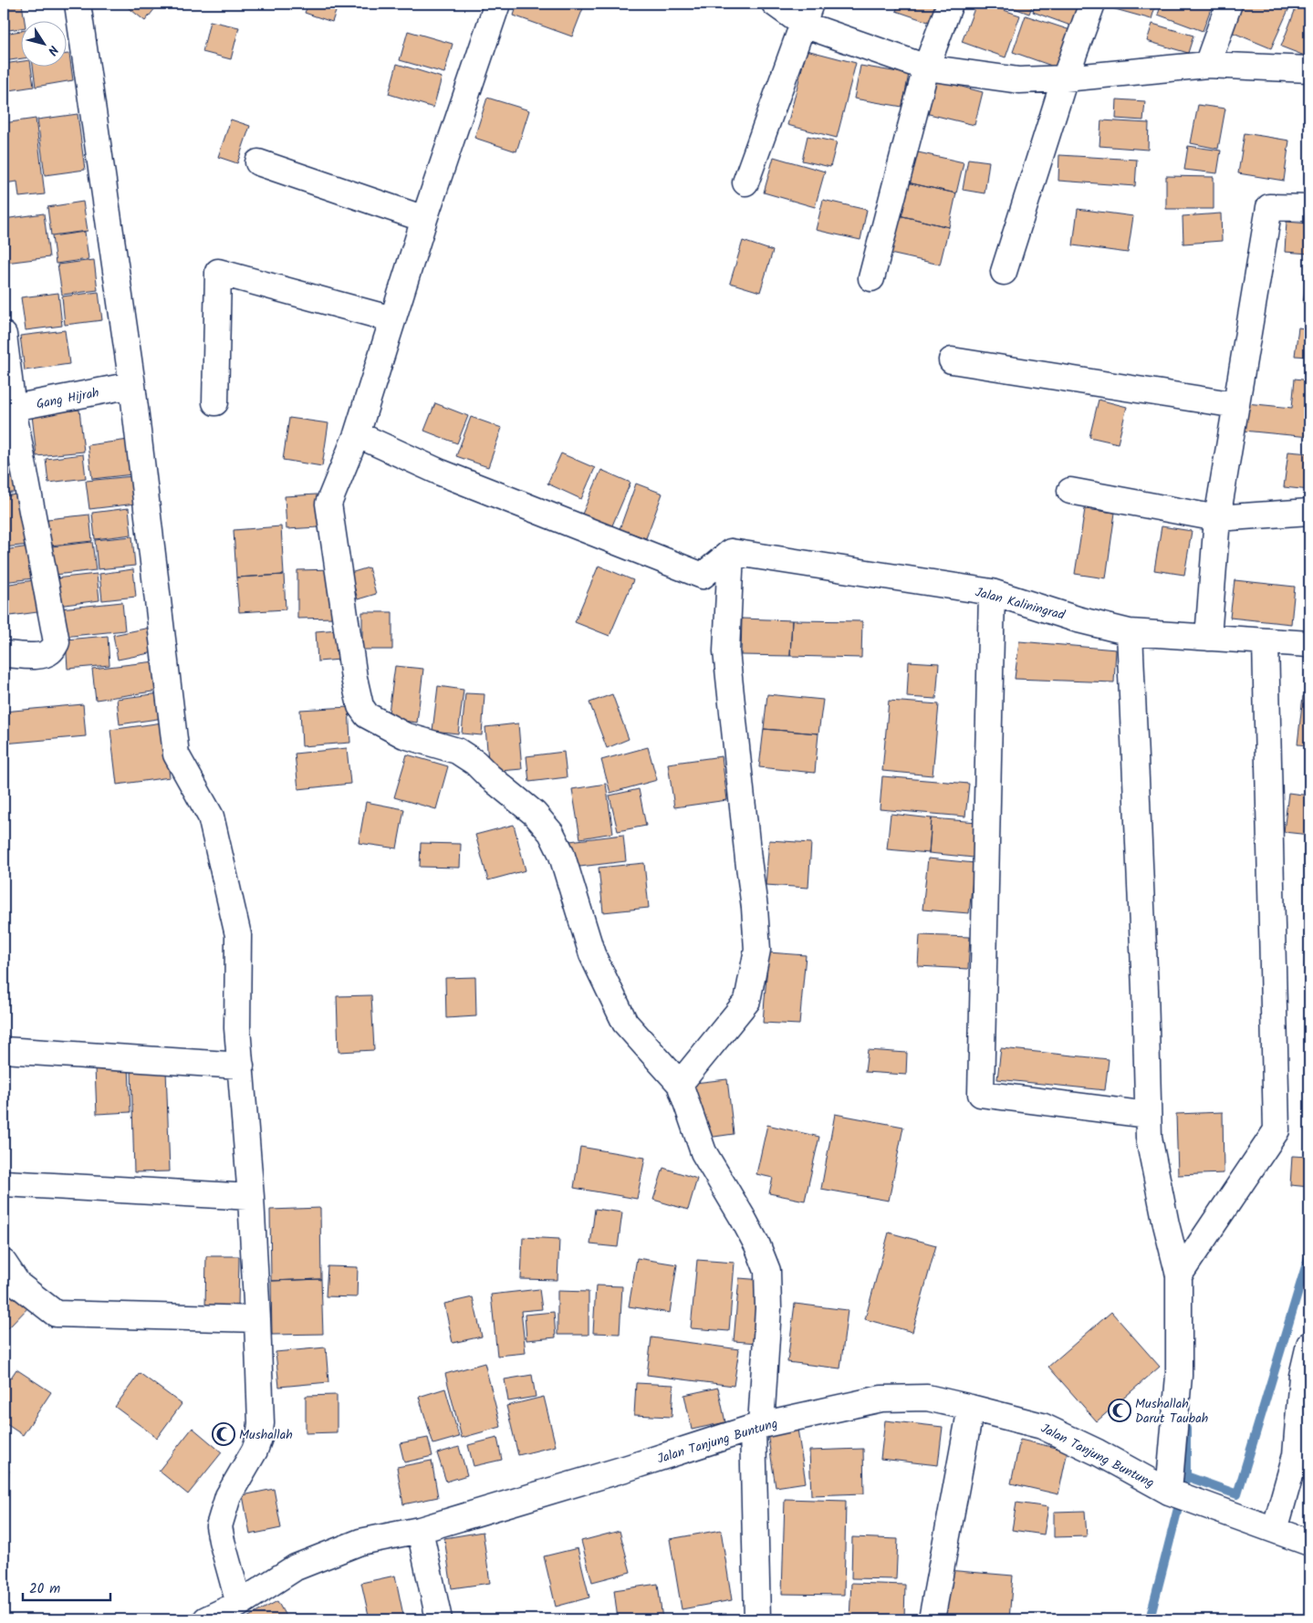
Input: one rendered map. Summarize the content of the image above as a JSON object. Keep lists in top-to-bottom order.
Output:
{
  "streets": {
    "street": ["Gang Hijrah", "Jalan Kaliningrad", "Jalan Tanjung Buntung"]
  },
  "places": {
    "mosque": ["Mushallah Darut Taubah", "Mushallah"]
  },
  "scale_bar": "20 m",
  "north": "bottom right"
}
